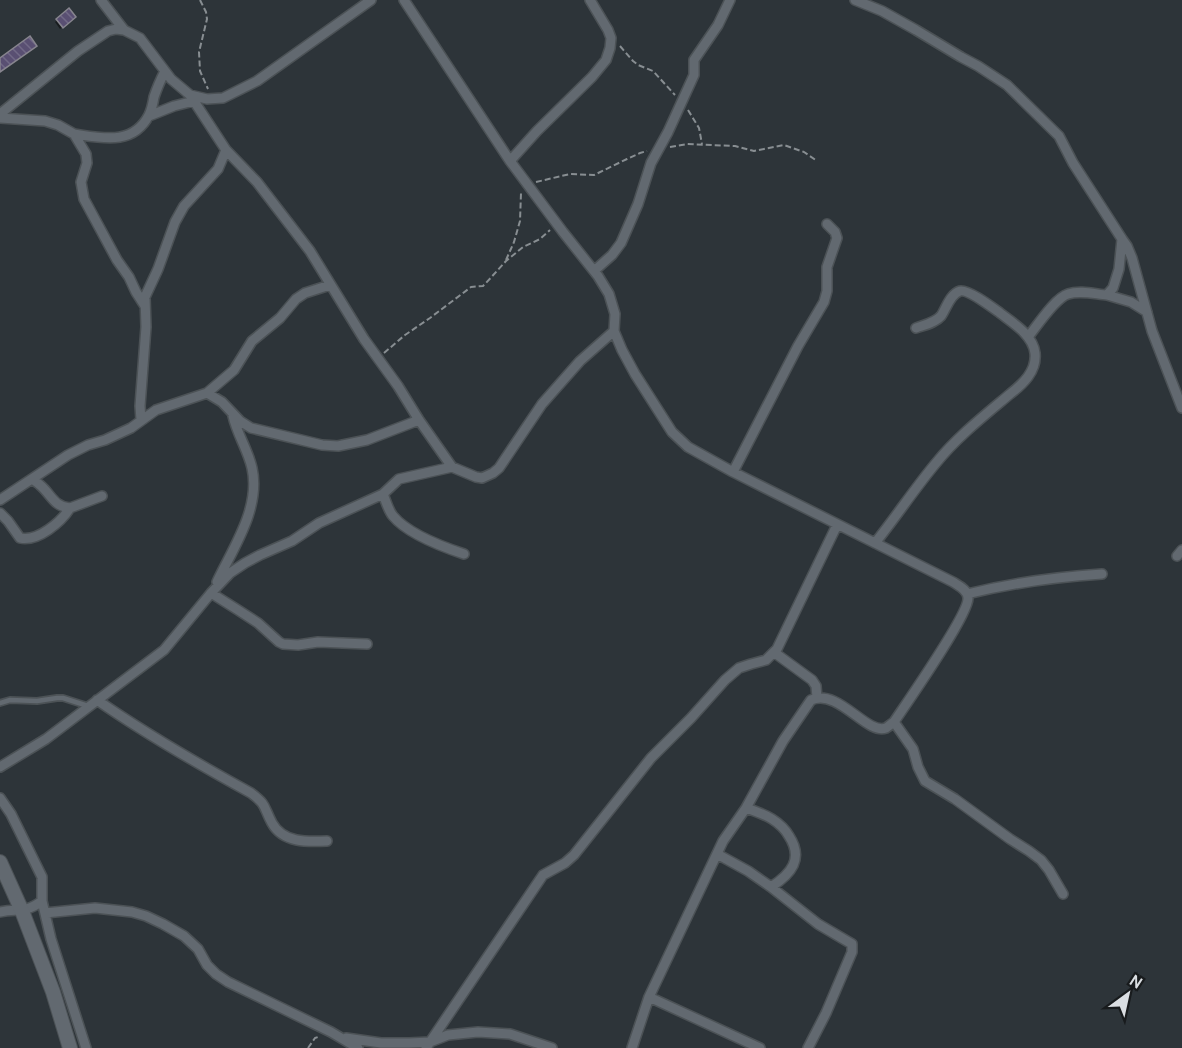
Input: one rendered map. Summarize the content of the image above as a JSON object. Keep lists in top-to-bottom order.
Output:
{
  "north": "top right"
}
